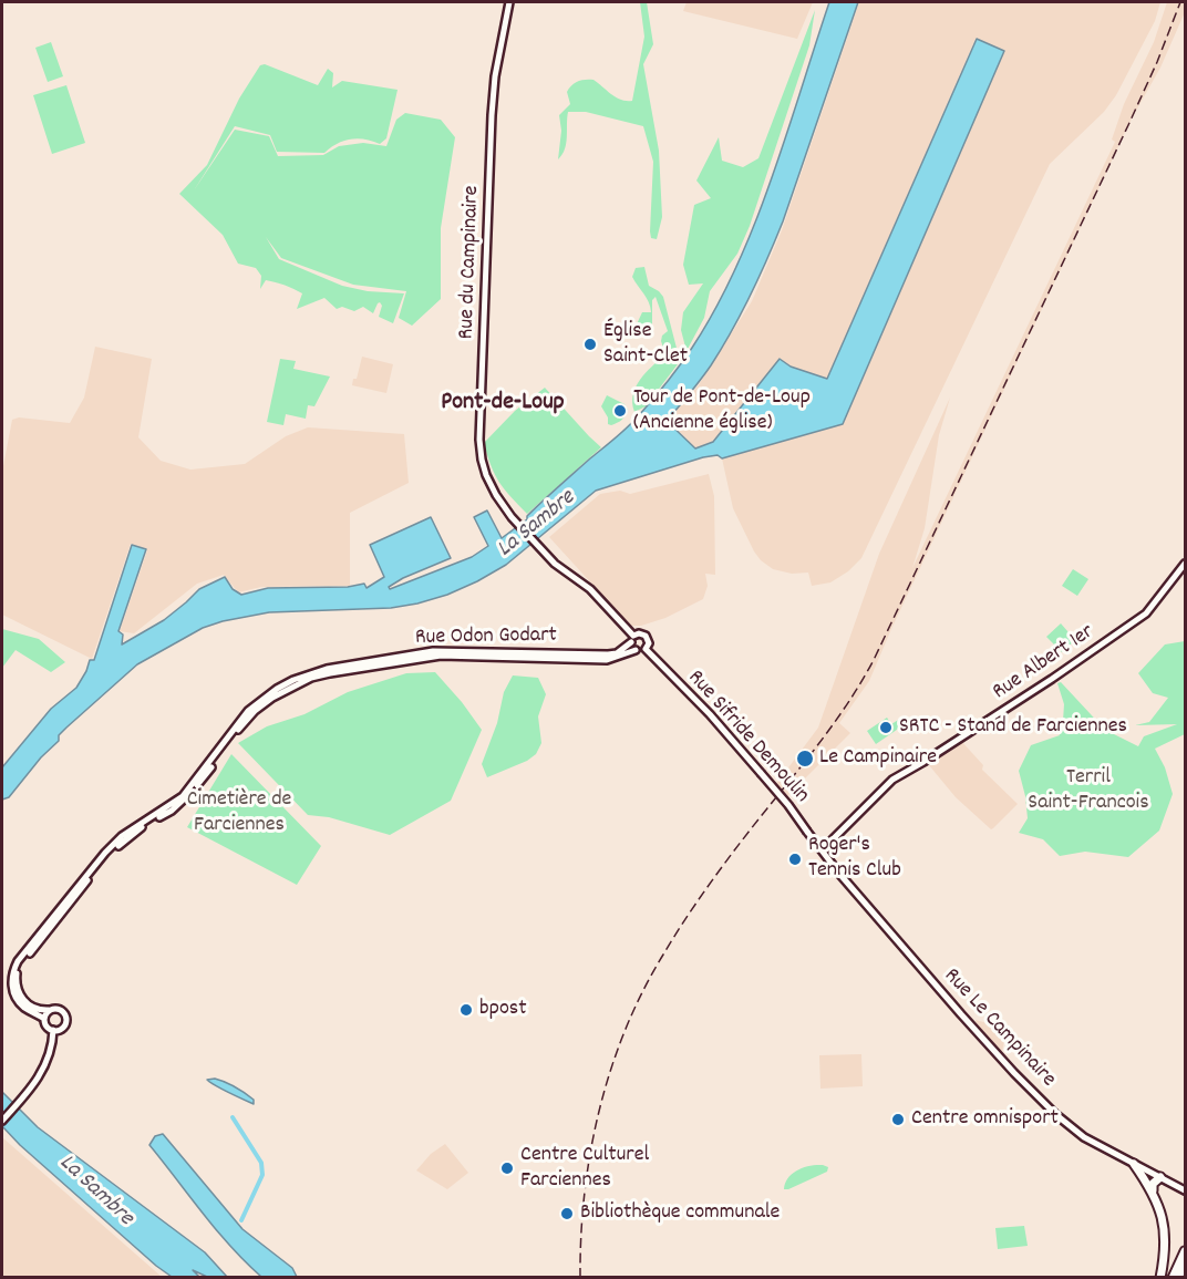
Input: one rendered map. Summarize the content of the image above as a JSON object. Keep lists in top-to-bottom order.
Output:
{
  "streets": {
    "main road": [
      "Rue du Campinaire",
      "Rue Odon Godart",
      "Rue Albert 1er",
      "Rue Sifride Demoulin",
      "Rue Le Campinaire"
    ]
  },
  "crossings": [
    ["Rue du Campinaire", "Rue Sifride Demoulin"],
    ["Rue Odon Godart", "Rue Sifride Demoulin"],
    ["Rue Albert 1er", "Rue Sifride Demoulin"],
    ["Rue Albert 1er", "Rue Le Campinaire"],
    ["Rue Sifride Demoulin", "Rue Le Campinaire"]
  ],
  "districts": ["Pont-de-Loup"],
  "water": ["La Sambre"],
  "parks": ["Terril Saint-Francois", "Cimetière de Farciennes"],
  "places": [
    "Église Saint-Clet",
    "Tour de Pont-de-Loup (Ancienne église)",
    "SRTC - Stand de Farciennes",
    "Le Campinaire",
    "Roger's Tennis Club",
    "bpost",
    "Centre omnisport",
    "Centre Culturel Farciennes",
    "Bibliothèque communale"
  ]
}
